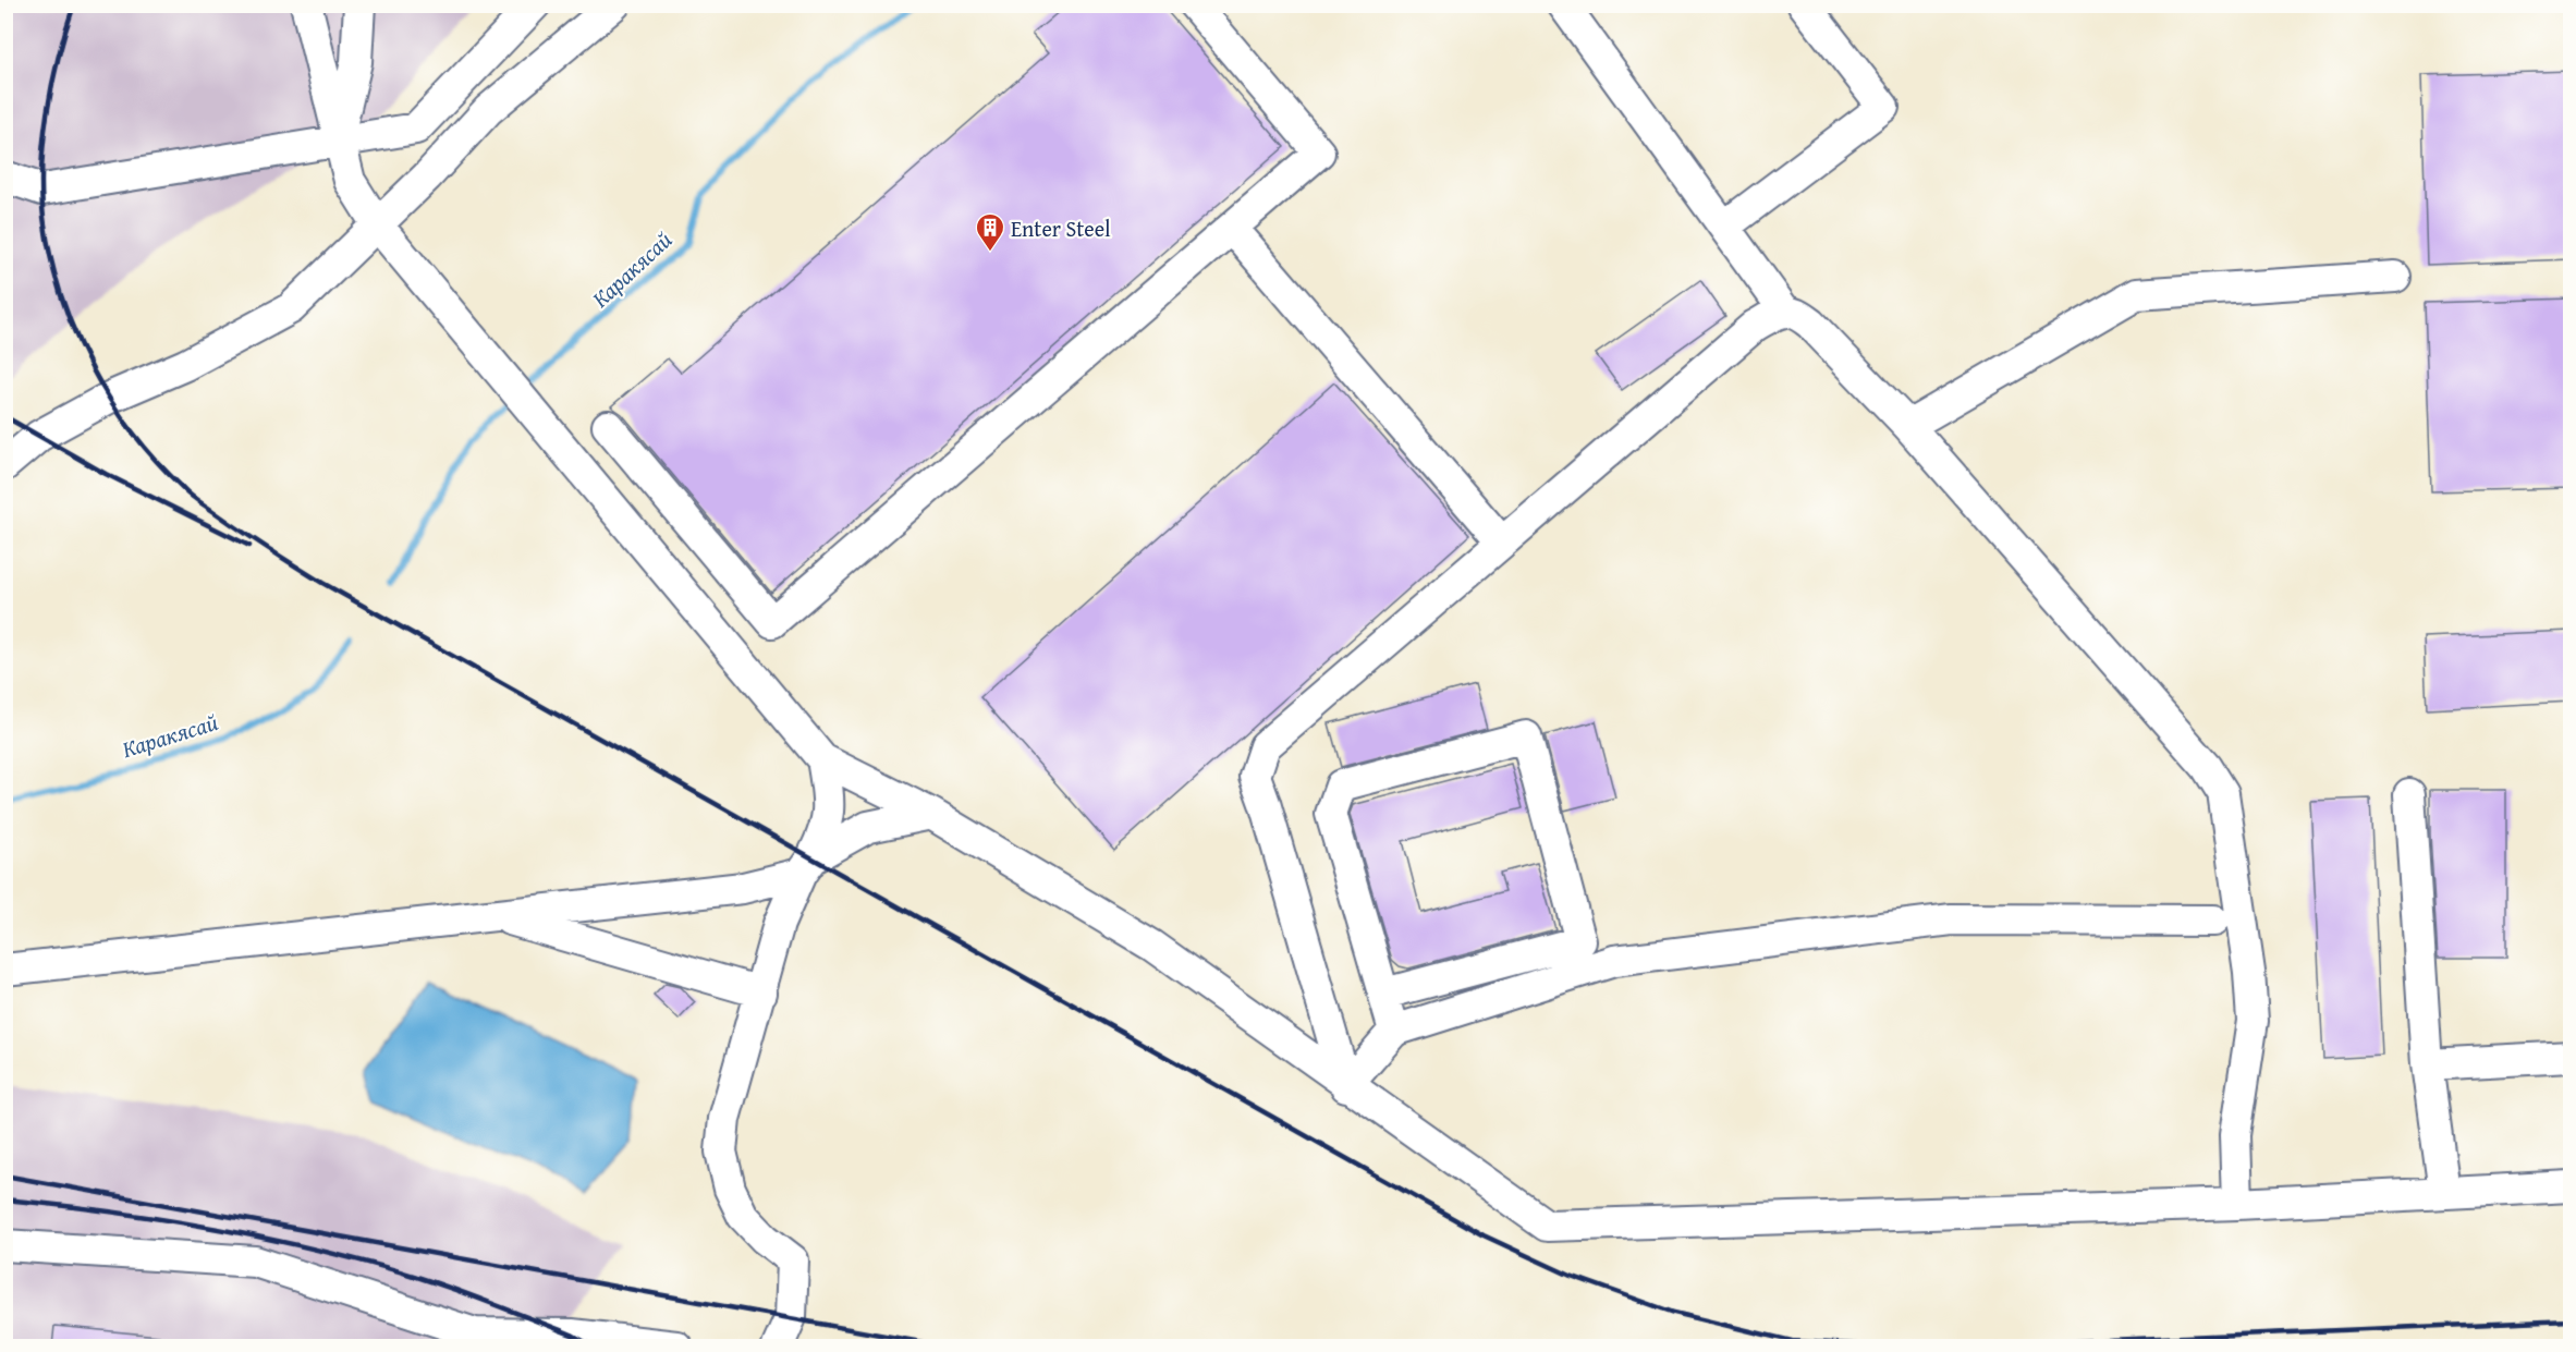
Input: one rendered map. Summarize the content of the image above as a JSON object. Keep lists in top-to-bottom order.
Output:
{
  "water": ["Каракясай"],
  "places": {
    "building": ["Enter Steel"]
  }
}
